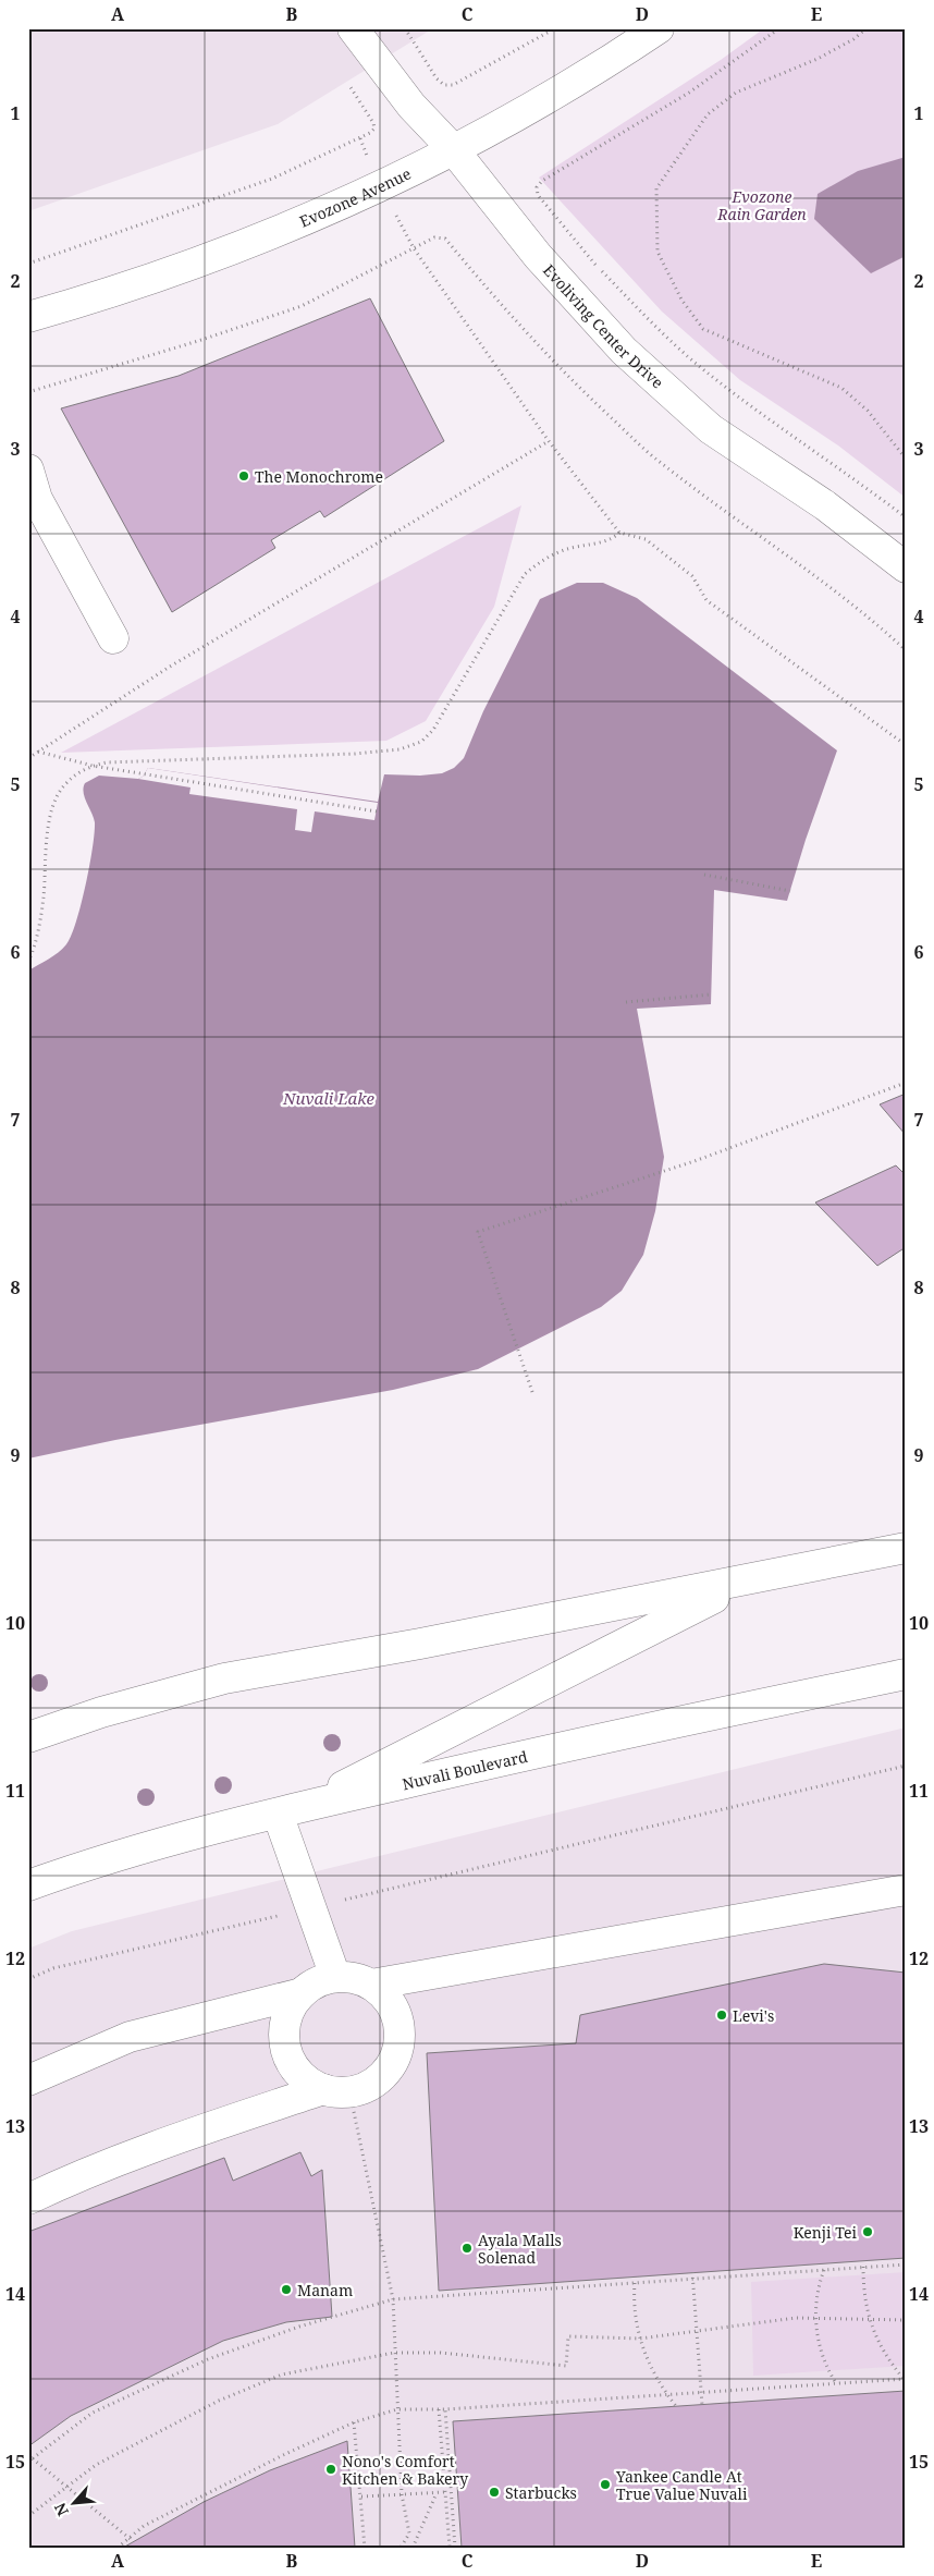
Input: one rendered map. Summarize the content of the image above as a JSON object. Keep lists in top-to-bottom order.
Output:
{
  "streets": {
    "main road": ["Evozone Avenue", "Evoliving Center Drive", "Nuvali Boulevard"]
  },
  "crossings": [
    ["Evozone Avenue", "Evoliving Center Drive"]
  ],
  "water": ["Nuvali Lake"],
  "parks": ["Evozone Rain Garden"],
  "places": [
    "The Monochrome",
    "Levi's",
    "Kenji Tei",
    "Ayala Malls Solenad",
    "Manam",
    "Nono's Comfort Kitchen & Bakery",
    "Yankee Candle At True Value Nuvali",
    "Starbucks"
  ],
  "north": "bottom left",
  "grid": {
    "columns": [
      "A",
      "B",
      "C",
      "D",
      "E"
    ],
    "rows": [
      "1",
      "2",
      "3",
      "4",
      "5",
      "6",
      "7",
      "8",
      "9",
      "10",
      "11",
      "12",
      "13",
      "14",
      "15"
    ]
  }
}
